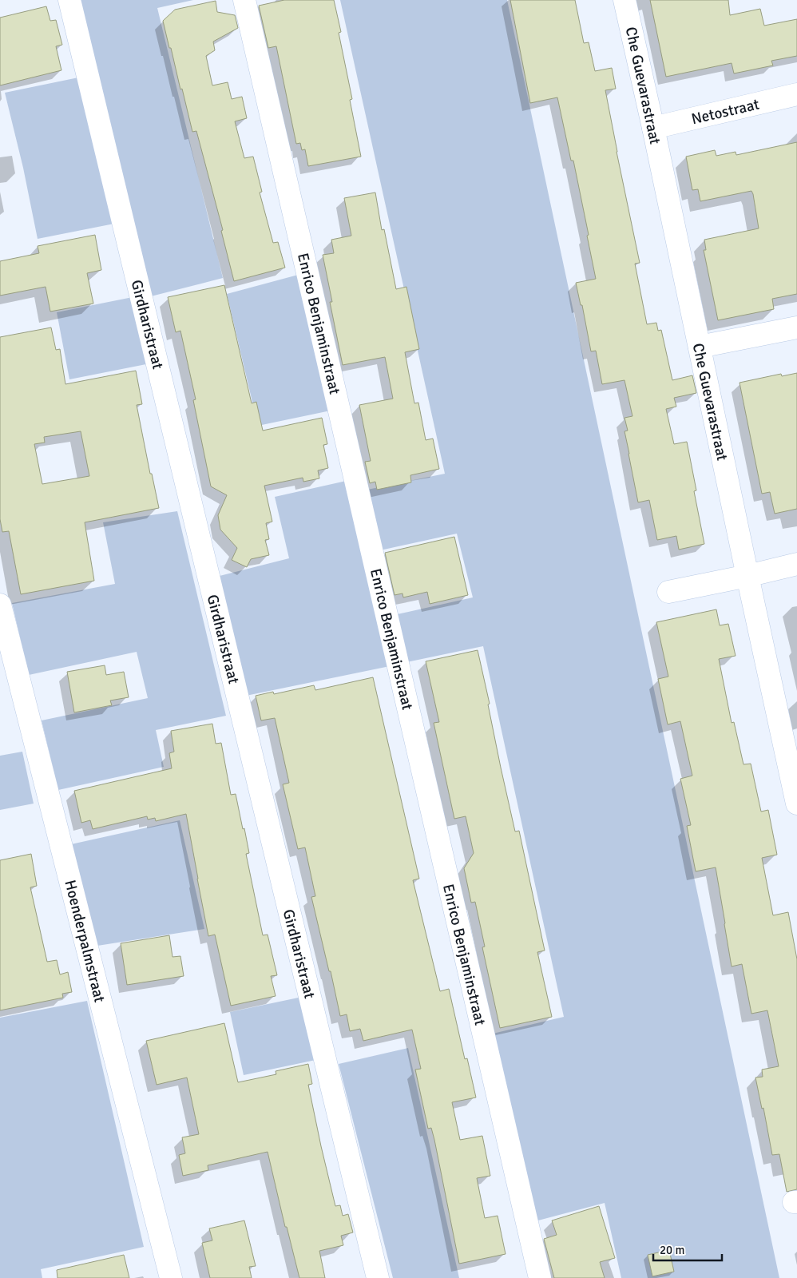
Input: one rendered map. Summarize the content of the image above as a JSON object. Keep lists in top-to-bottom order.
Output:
{
  "streets": {
    "street": [
      "Che Guevarastraat",
      "Netostraat",
      "Enrico Benjaminstraat",
      "Girdharistraat",
      "Hoenderpalmstraat"
    ]
  },
  "crossings": [
    ["Che Guevarastraat", "Netostraat"]
  ],
  "scale_bar": "20 m"
}
